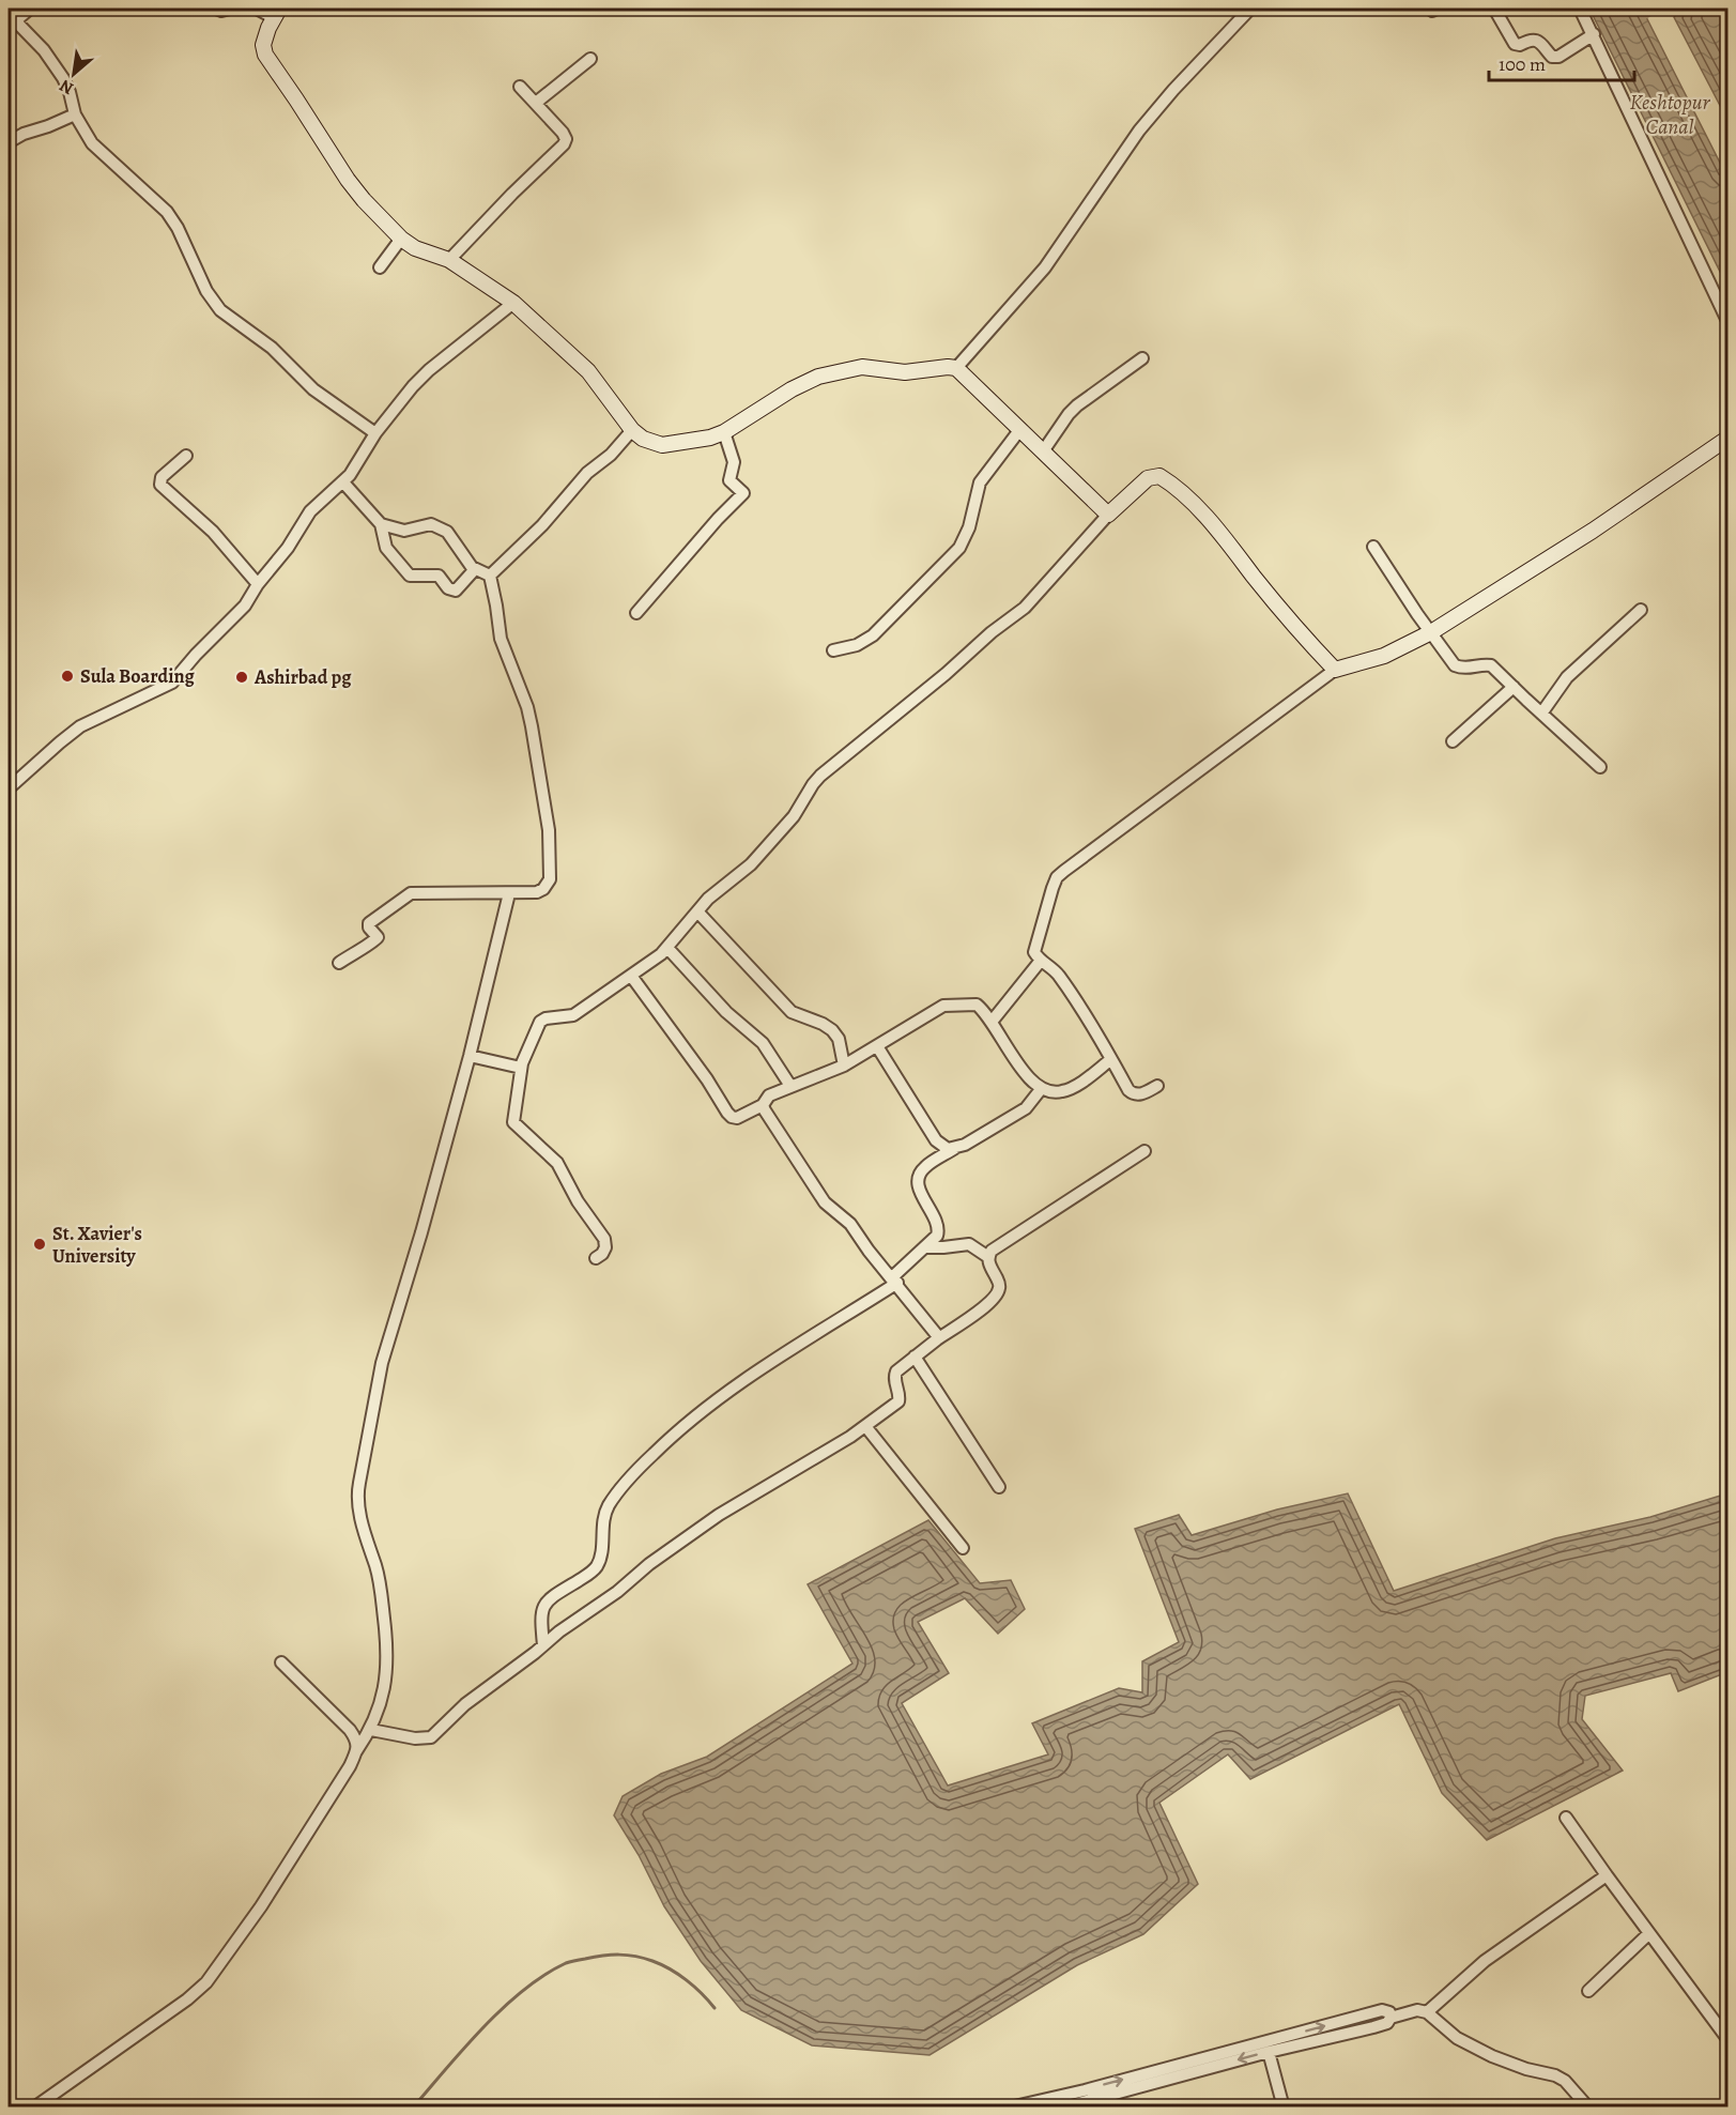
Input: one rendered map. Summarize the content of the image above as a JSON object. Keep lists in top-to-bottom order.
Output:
{
  "water": ["Keshtopur Canal"],
  "places": ["Sula Boarding", "Ashirbad pg", "St. Xavier's University"],
  "scale_bar": "100 m",
  "north": "bottom left"
}
